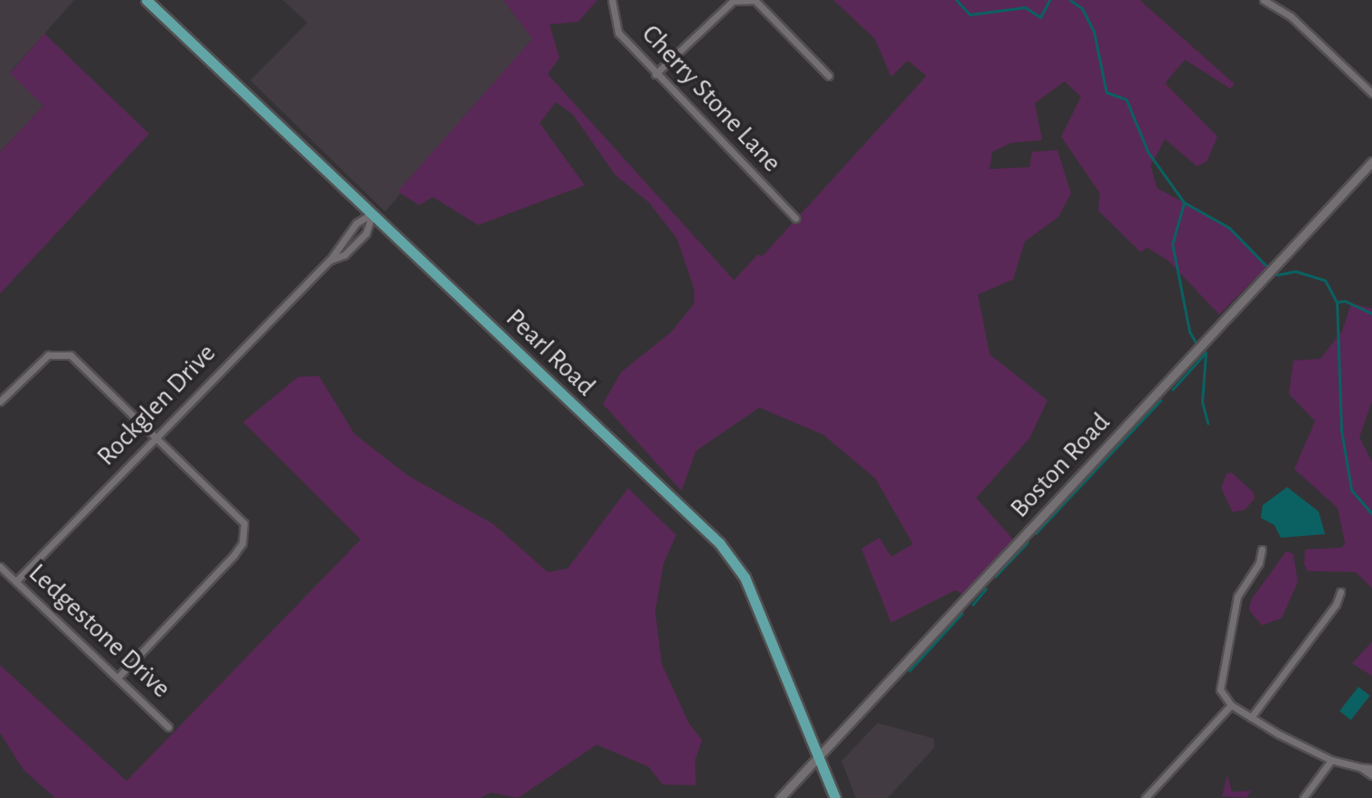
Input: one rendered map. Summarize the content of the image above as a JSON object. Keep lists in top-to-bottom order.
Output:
{
  "streets": {
    "main road": ["Pearl Road"],
    "street": [
      "Cherry Stone Lane",
      "Rockglen Drive",
      "Boston Road",
      "Ledgestone Drive"
    ]
  },
  "crossings": [
    ["Pearl Road", "Rockglen Drive"],
    ["Pearl Road", "Boston Road"],
    ["Rockglen Drive", "Ledgestone Drive"]
  ]
}
